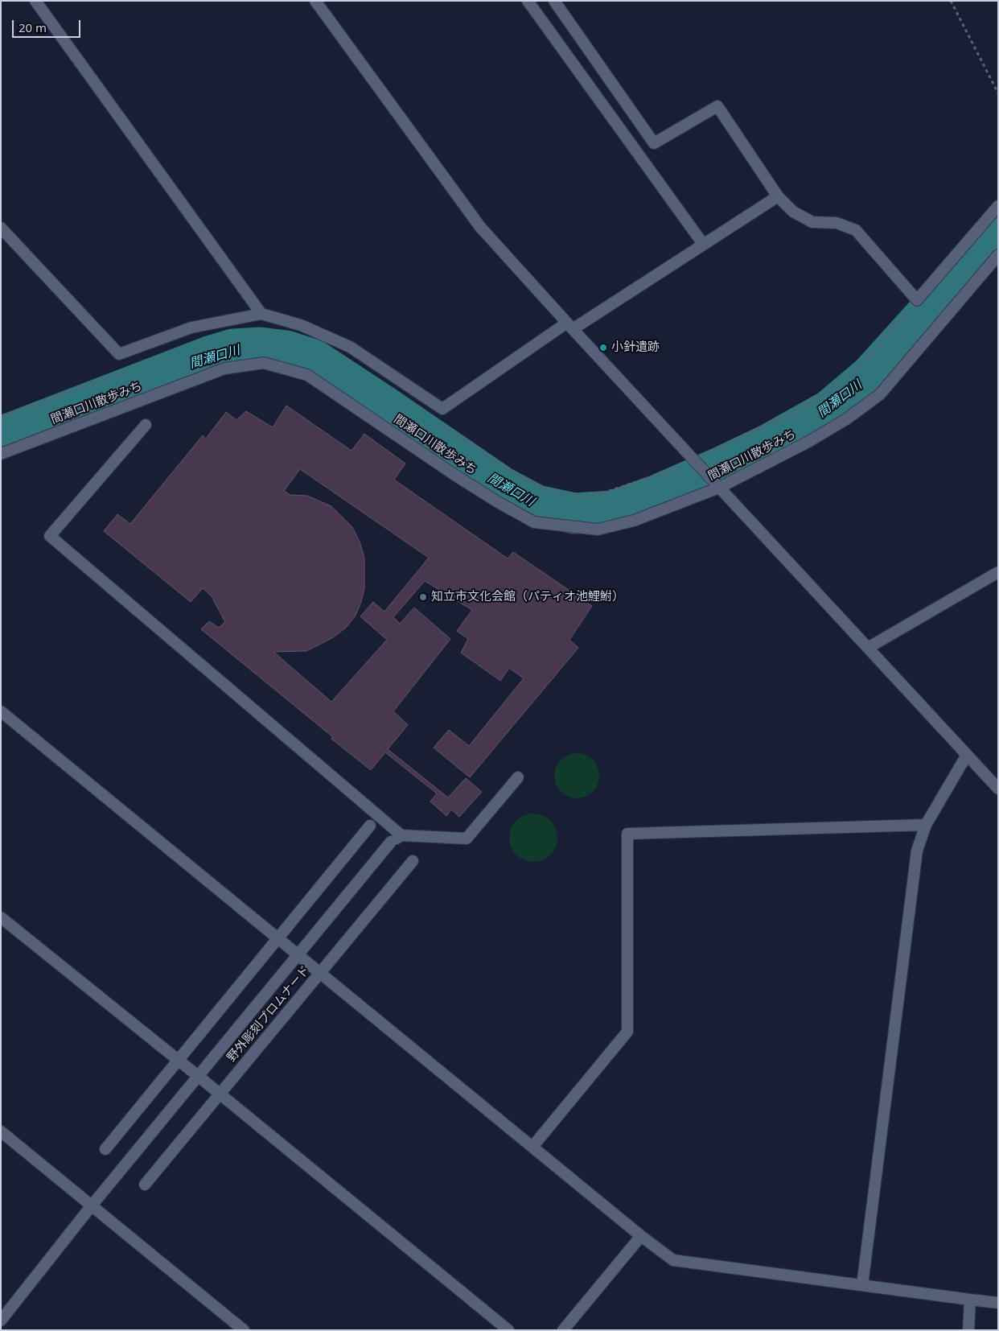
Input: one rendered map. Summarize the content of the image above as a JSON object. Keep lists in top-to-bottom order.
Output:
{
  "streets": {
    "street": ["間瀬口川散歩みち", "野外彫刻プロムナード"]
  },
  "water": ["間瀬口川"],
  "places": ["小針遺跡", "知立市文化会館（パティオ池鯉鮒）"],
  "scale_bar": "20 m"
}
